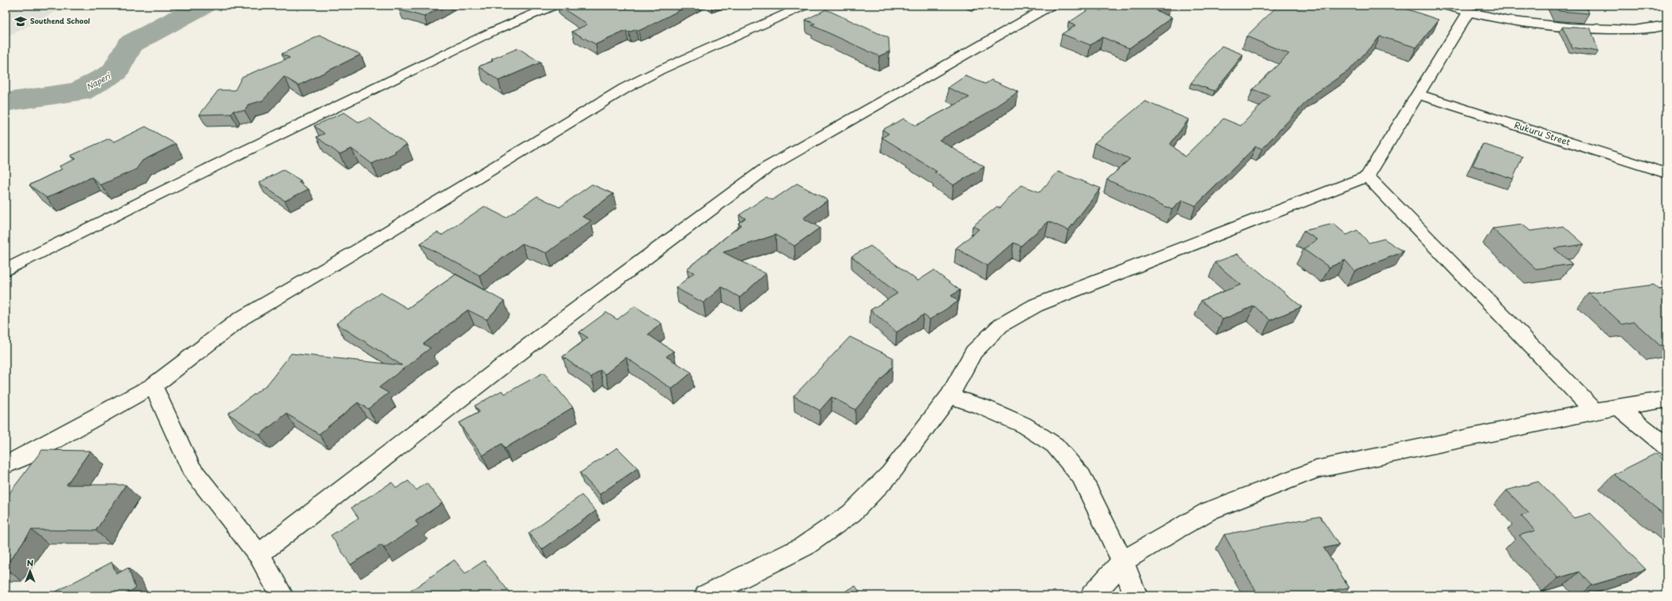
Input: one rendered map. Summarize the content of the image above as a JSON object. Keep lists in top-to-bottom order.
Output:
{
  "streets": {
    "street": ["Rukuru Street"]
  },
  "water": ["Naperi"],
  "places": {
    "school or university": ["Southend School"]
  },
  "north": "top"
}
